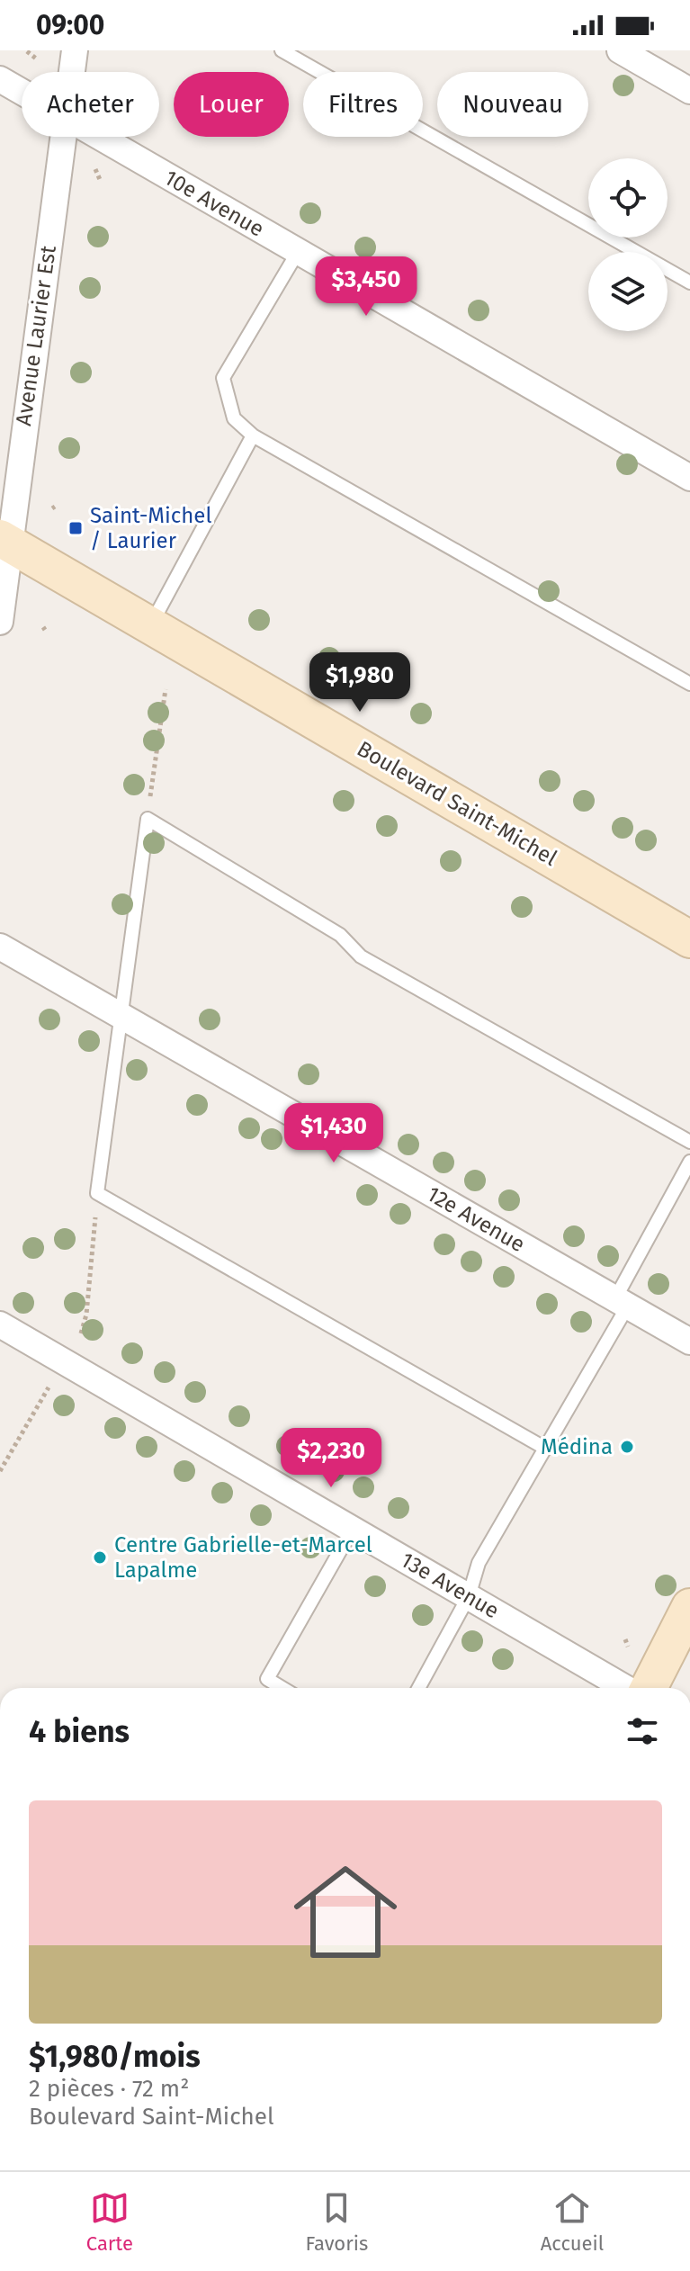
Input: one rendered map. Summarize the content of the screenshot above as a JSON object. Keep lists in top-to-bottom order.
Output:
{
  "streets": {
    "main road": ["Boulevard Saint-Michel"],
    "street": [
      "10e Avenue",
      "Avenue Laurier Est",
      "12e Avenue",
      "13e Avenue"
    ]
  },
  "crossings": [
    ["Avenue Laurier Est", "Boulevard Saint-Michel"]
  ],
  "places": {
    "transit": ["Saint-Michel / Laurier"],
    "other": ["Médina", "Centre Gabrielle-et-Marcel Lapalme"]
  },
  "page": {
    "status": "09:00",
    "chip": [
      "Acheter",
      "Louer",
      "Filtres",
      "Nouveau"
    ],
    "price": [
      "$3,450",
      "$1,980",
      "$1,430",
      "$2,230"
    ],
    "heading": "4 biens",
    "list": [
      {
        "name": "$1,980/mois",
        "note": "2 pièces · 72 m² · Boulevard Saint-Michel"
      }
    ],
    "tabs": ["Carte", "Favoris", "Accueil"]
  }
}
